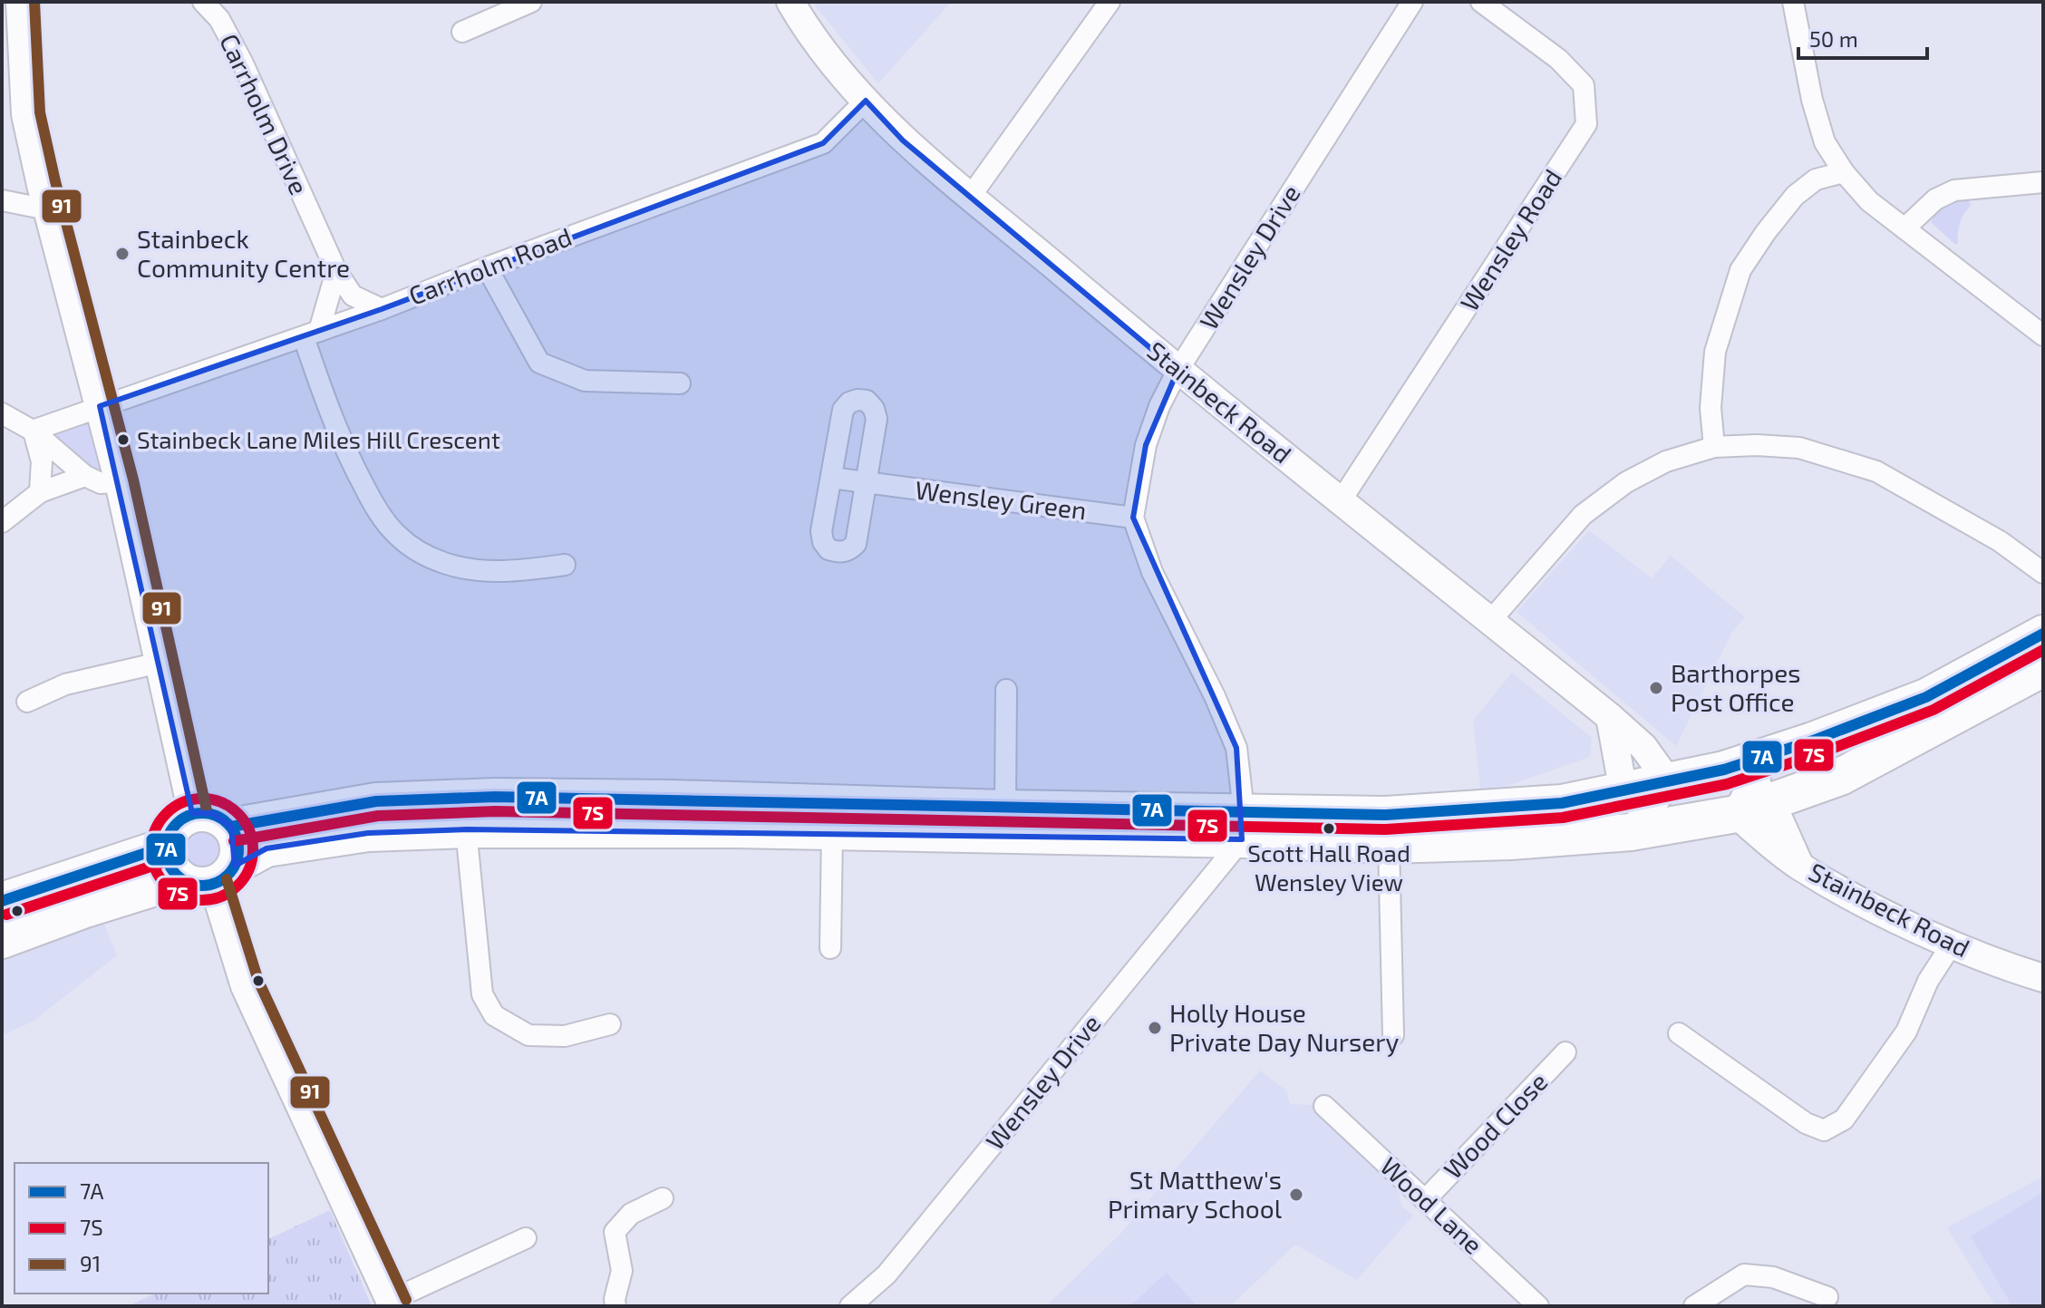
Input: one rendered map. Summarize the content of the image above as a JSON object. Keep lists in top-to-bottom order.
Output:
{
  "streets": {
    "street": [
      "Carrholm Drive",
      "Wensley Road",
      "Wensley Drive",
      "Carrholm Road",
      "Stainbeck Road",
      "Wensley Green",
      "Wood Close",
      "Wood Lane"
    ]
  },
  "crossings": [
    ["Carrholm Drive", "Carrholm Road"],
    ["Wensley Road", "Stainbeck Road"],
    ["Wensley Drive", "Stainbeck Road"],
    ["Wensley Drive", "Wensley Green"],
    ["Carrholm Road", "Stainbeck Road"],
    ["Wood Close", "Wood Lane"]
  ],
  "places": [
    "Stainbeck Community Centre",
    "Stainbeck Lane Miles Hill Crescent",
    "Barthorpes Post Office",
    "Scott Hall Road Wensley View",
    "Holly House Private Day Nursery",
    "St Matthew's Primary School"
  ],
  "lines": ["transit line 91", "transit line 7A", "transit line 7S"],
  "legend": ["7A", "7S", "91"],
  "scale_bar": "50 m"
}
